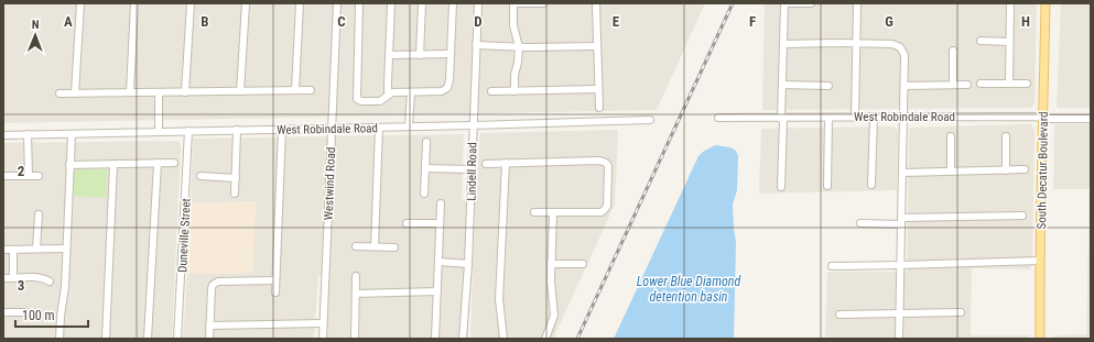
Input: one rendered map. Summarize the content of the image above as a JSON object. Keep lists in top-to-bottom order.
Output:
{
  "streets": {
    "main road": ["South Decatur Boulevard"],
    "street": [
      "West Robindale Road",
      "Lindell Road",
      "Westwind Road",
      "Duneville Street"
    ]
  },
  "crossings": [
    ["West Robindale Road", "South Decatur Boulevard"],
    ["West Robindale Road", "Lindell Road"],
    ["West Robindale Road", "Westwind Road"],
    ["West Robindale Road", "Duneville Street"]
  ],
  "water": ["Lower Blue Diamond detention basin"],
  "scale_bar": "100 m",
  "north": "top",
  "grid": {
    "columns": [
      "A",
      "B",
      "C",
      "D",
      "E",
      "F",
      "G",
      "H"
    ],
    "rows": ["2", "3"]
  }
}
